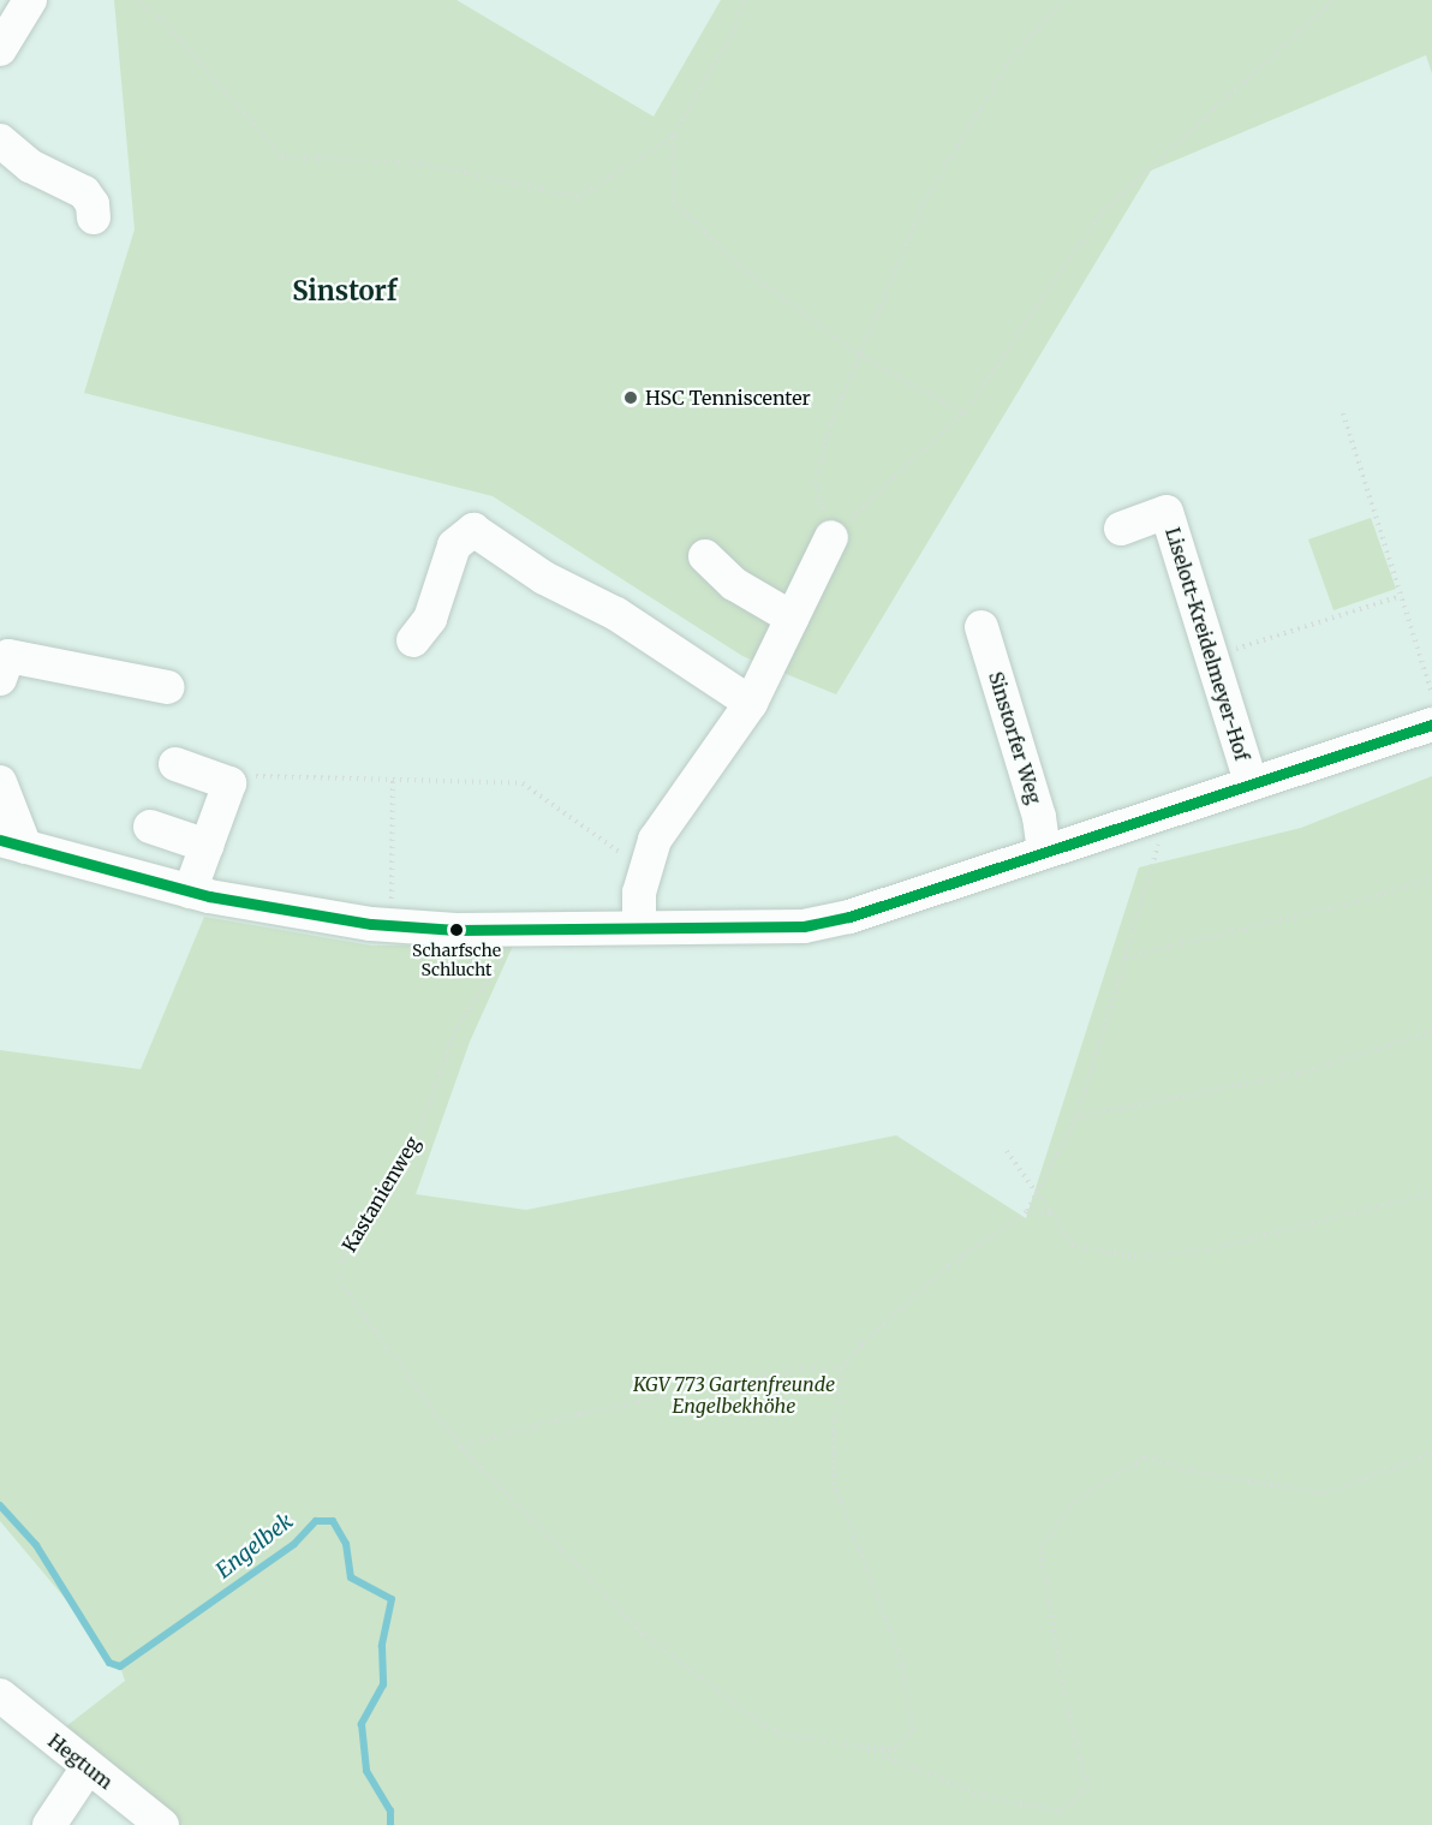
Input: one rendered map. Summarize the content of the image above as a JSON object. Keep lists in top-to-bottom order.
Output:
{
  "streets": {
    "street": ["Liselott-Kreidelmeyer-Hof", "Sinstorfer Weg", "Hegtum"],
    "path": ["Kastanienweg"]
  },
  "districts": ["Sinstorf"],
  "water": ["Engelbek"],
  "parks": ["KGV 773 Gartenfreunde Engelbekhöhe"],
  "places": ["HSC Tenniscenter", "Scharfsche Schlucht"]
}
